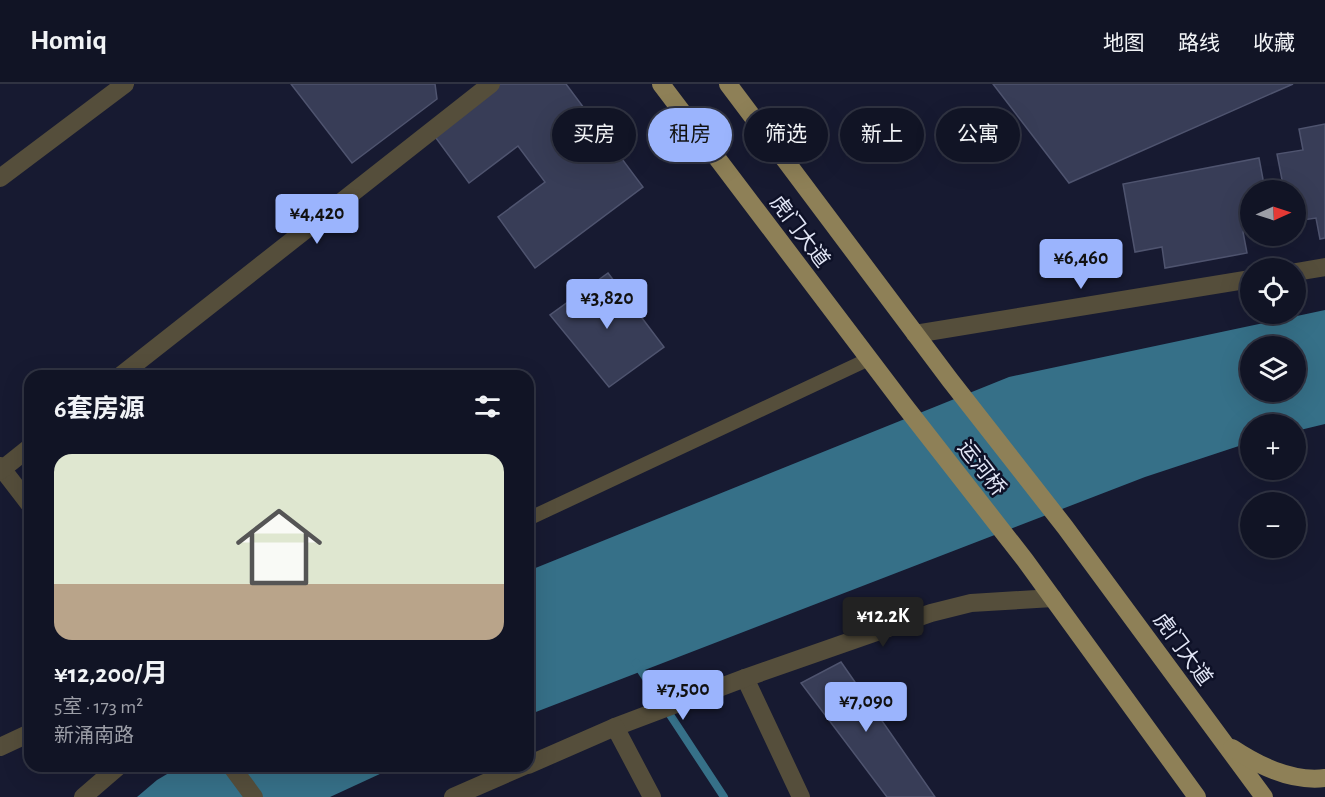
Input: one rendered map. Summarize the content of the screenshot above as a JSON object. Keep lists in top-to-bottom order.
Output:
{
  "streets": {
    "main road": ["虎门大道", "运河桥"]
  },
  "crossings": [
    ["虎门大道", "运河桥"]
  ],
  "north": "right",
  "page": {
    "header": "Homiq",
    "nav": ["地图", "路线", "收藏"],
    "chip": [
      "买房",
      "租房",
      "筛选",
      "新上",
      "公寓"
    ],
    "map_buttons": ["+", "−"],
    "price": [
      "¥4,420",
      "¥6,460",
      "¥3,820",
      "¥12.2K",
      "¥7,500",
      "¥7,090"
    ],
    "heading": "6套房源",
    "list": [
      {
        "name": "¥12,200/月",
        "note": "5室 · 173 m² · 新涌南路"
      }
    ]
  }
}
